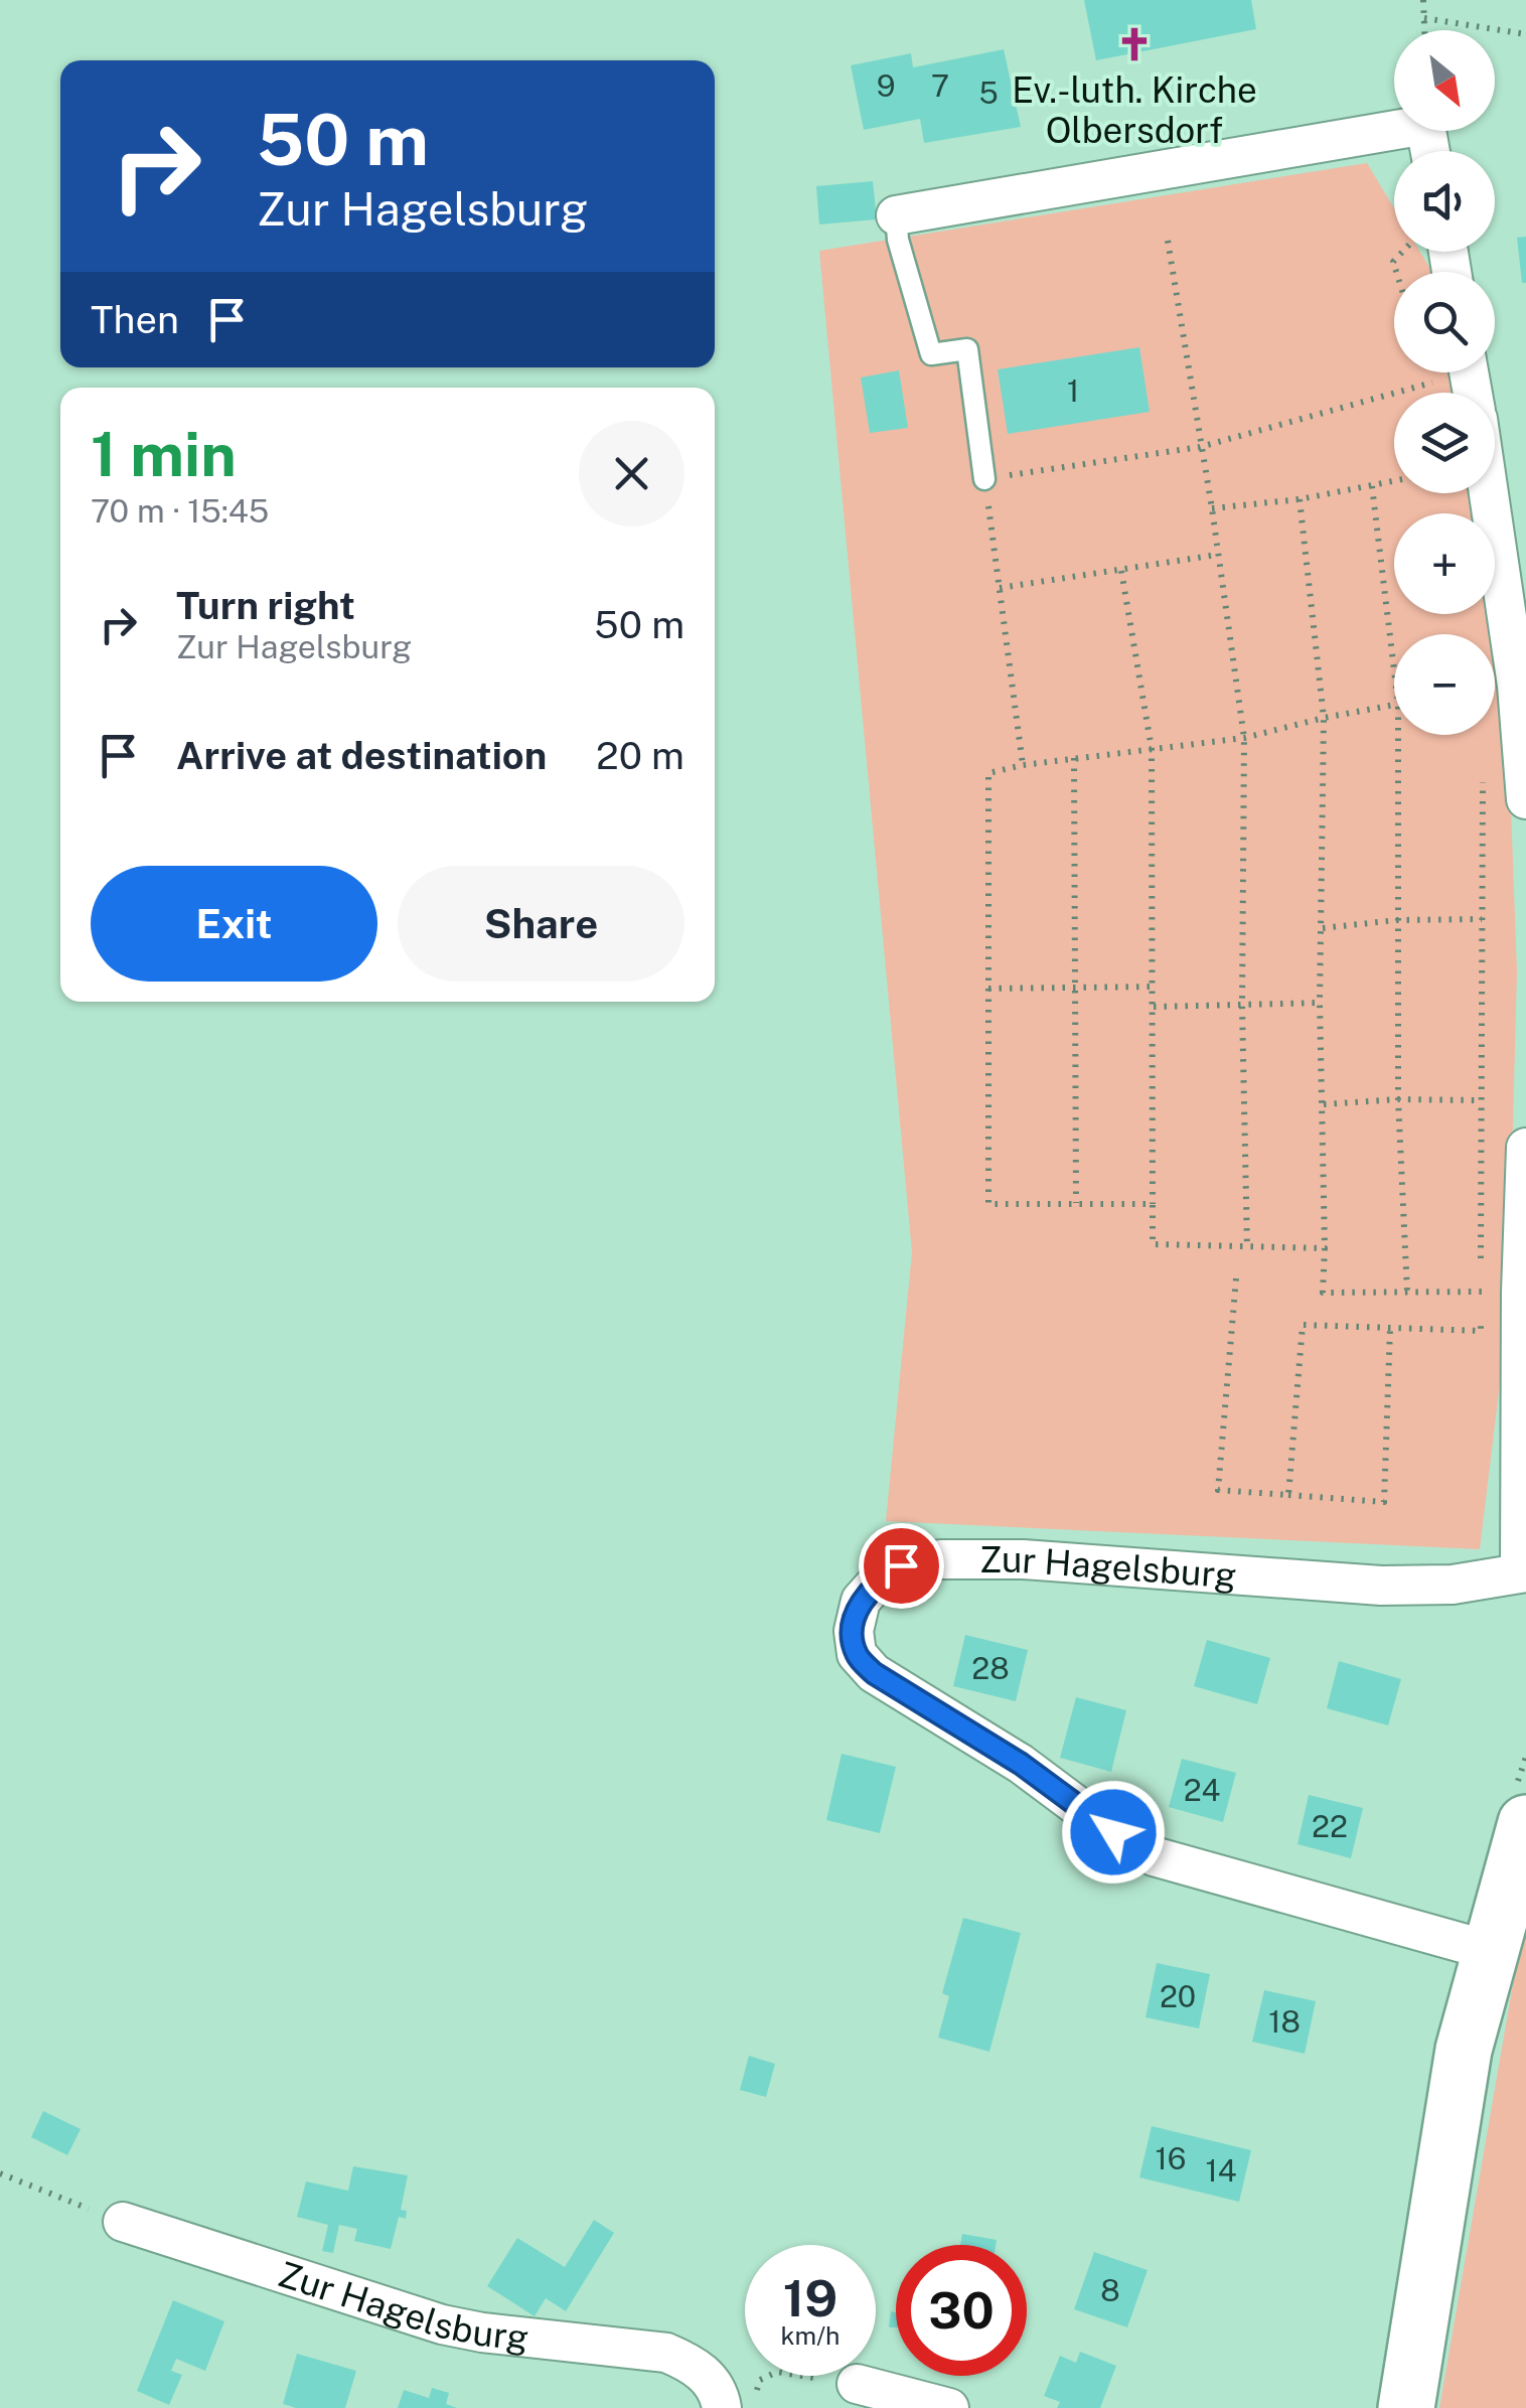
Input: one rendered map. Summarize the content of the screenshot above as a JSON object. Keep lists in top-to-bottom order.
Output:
{
  "streets": {
    "street": ["Zur Hagelsburg"]
  },
  "places": {
    "church": ["Ev.-luth. Kirche Olbersdorf"]
  },
  "house_numbers": [
    "9",
    "7",
    "5",
    "1",
    "28",
    "24",
    "22",
    "20",
    "18",
    "16",
    "14",
    "8"
  ],
  "north": "bottom right",
  "page": {
    "map_buttons": ["+", "−"],
    "turn": ["50 m", "Zur Hagelsburg"],
    "then": "Then",
    "heading": ["1 min", "70 m · 15:45"],
    "list": [
      {
        "name": "Turn right",
        "note": "Zur Hagelsburg",
        "value": "50 m"
      },
      {
        "name": "Arrive at destination",
        "value": "20 m"
      }
    ],
    "buttons": ["Exit", "Share"],
    "speed": "19 km/h",
    "limit": "30"
  }
}
